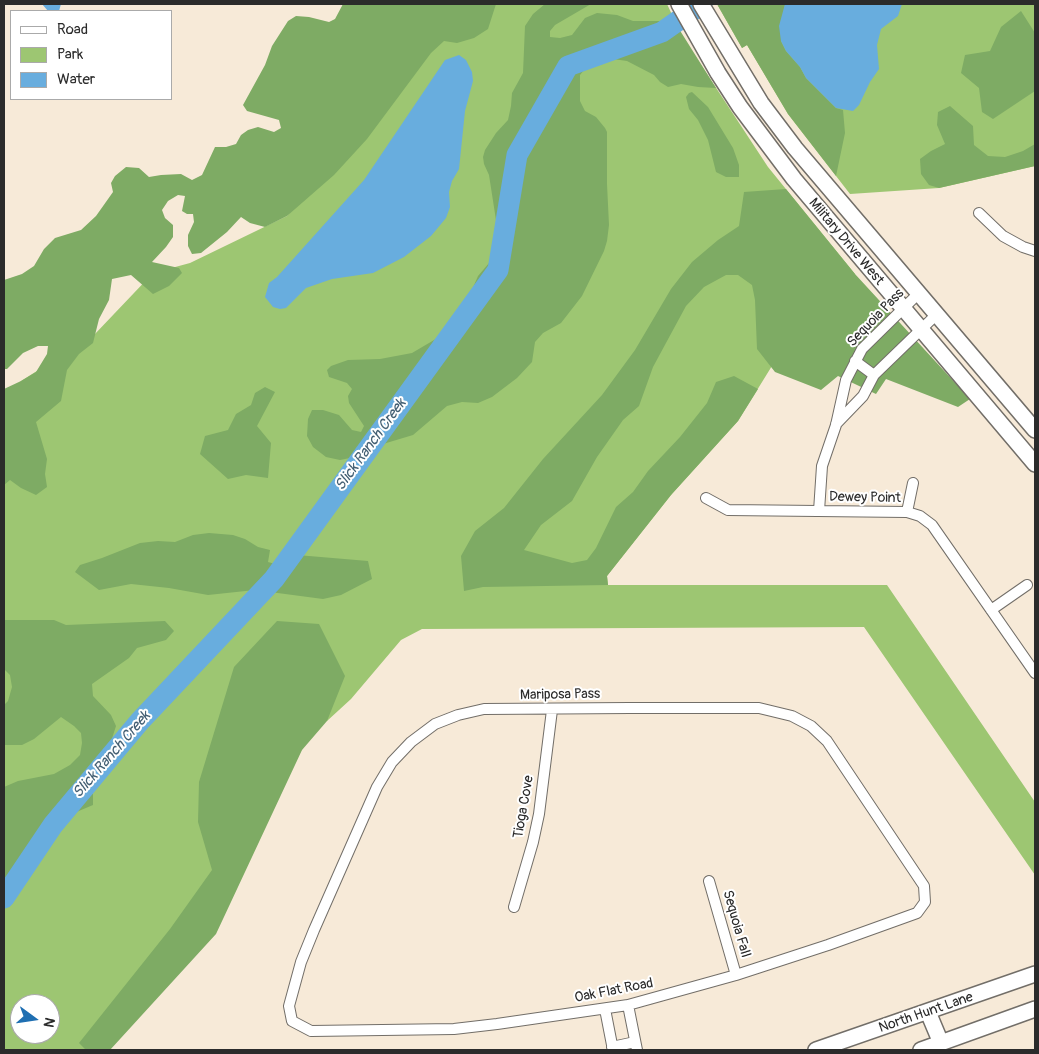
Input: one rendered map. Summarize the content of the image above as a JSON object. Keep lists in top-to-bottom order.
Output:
{
  "streets": {
    "main road": ["Military Drive West", "North Hunt Lane"],
    "street": [
      "Sequoia Pass",
      "Dewey Point",
      "Mariposa Pass",
      "Tioga Cove",
      "Sequoia Fall",
      "Oak Flat Road"
    ]
  },
  "crossings": [
    ["Military Drive West", "Sequoia Pass"],
    ["Sequoia Pass", "Dewey Point"],
    ["Mariposa Pass", "Tioga Cove"],
    ["Mariposa Pass", "Oak Flat Road"],
    ["Sequoia Fall", "Oak Flat Road"]
  ],
  "water": ["Slick Ranch Creek"],
  "legend": ["Road", "Park", "Water"],
  "north": "right"
}
